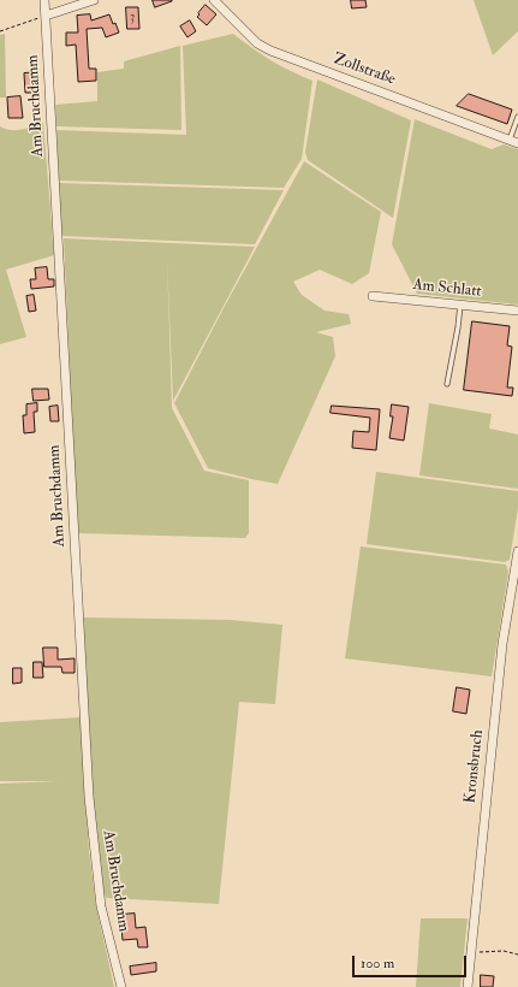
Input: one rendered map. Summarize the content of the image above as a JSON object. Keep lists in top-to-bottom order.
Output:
{
  "streets": {
    "street": [
      "Zollstraße",
      "Am Bruchdamm",
      "Am Schlatt",
      "Kronsbruch"
    ]
  },
  "house_numbers": ["3"],
  "scale_bar": "100 m"
}
